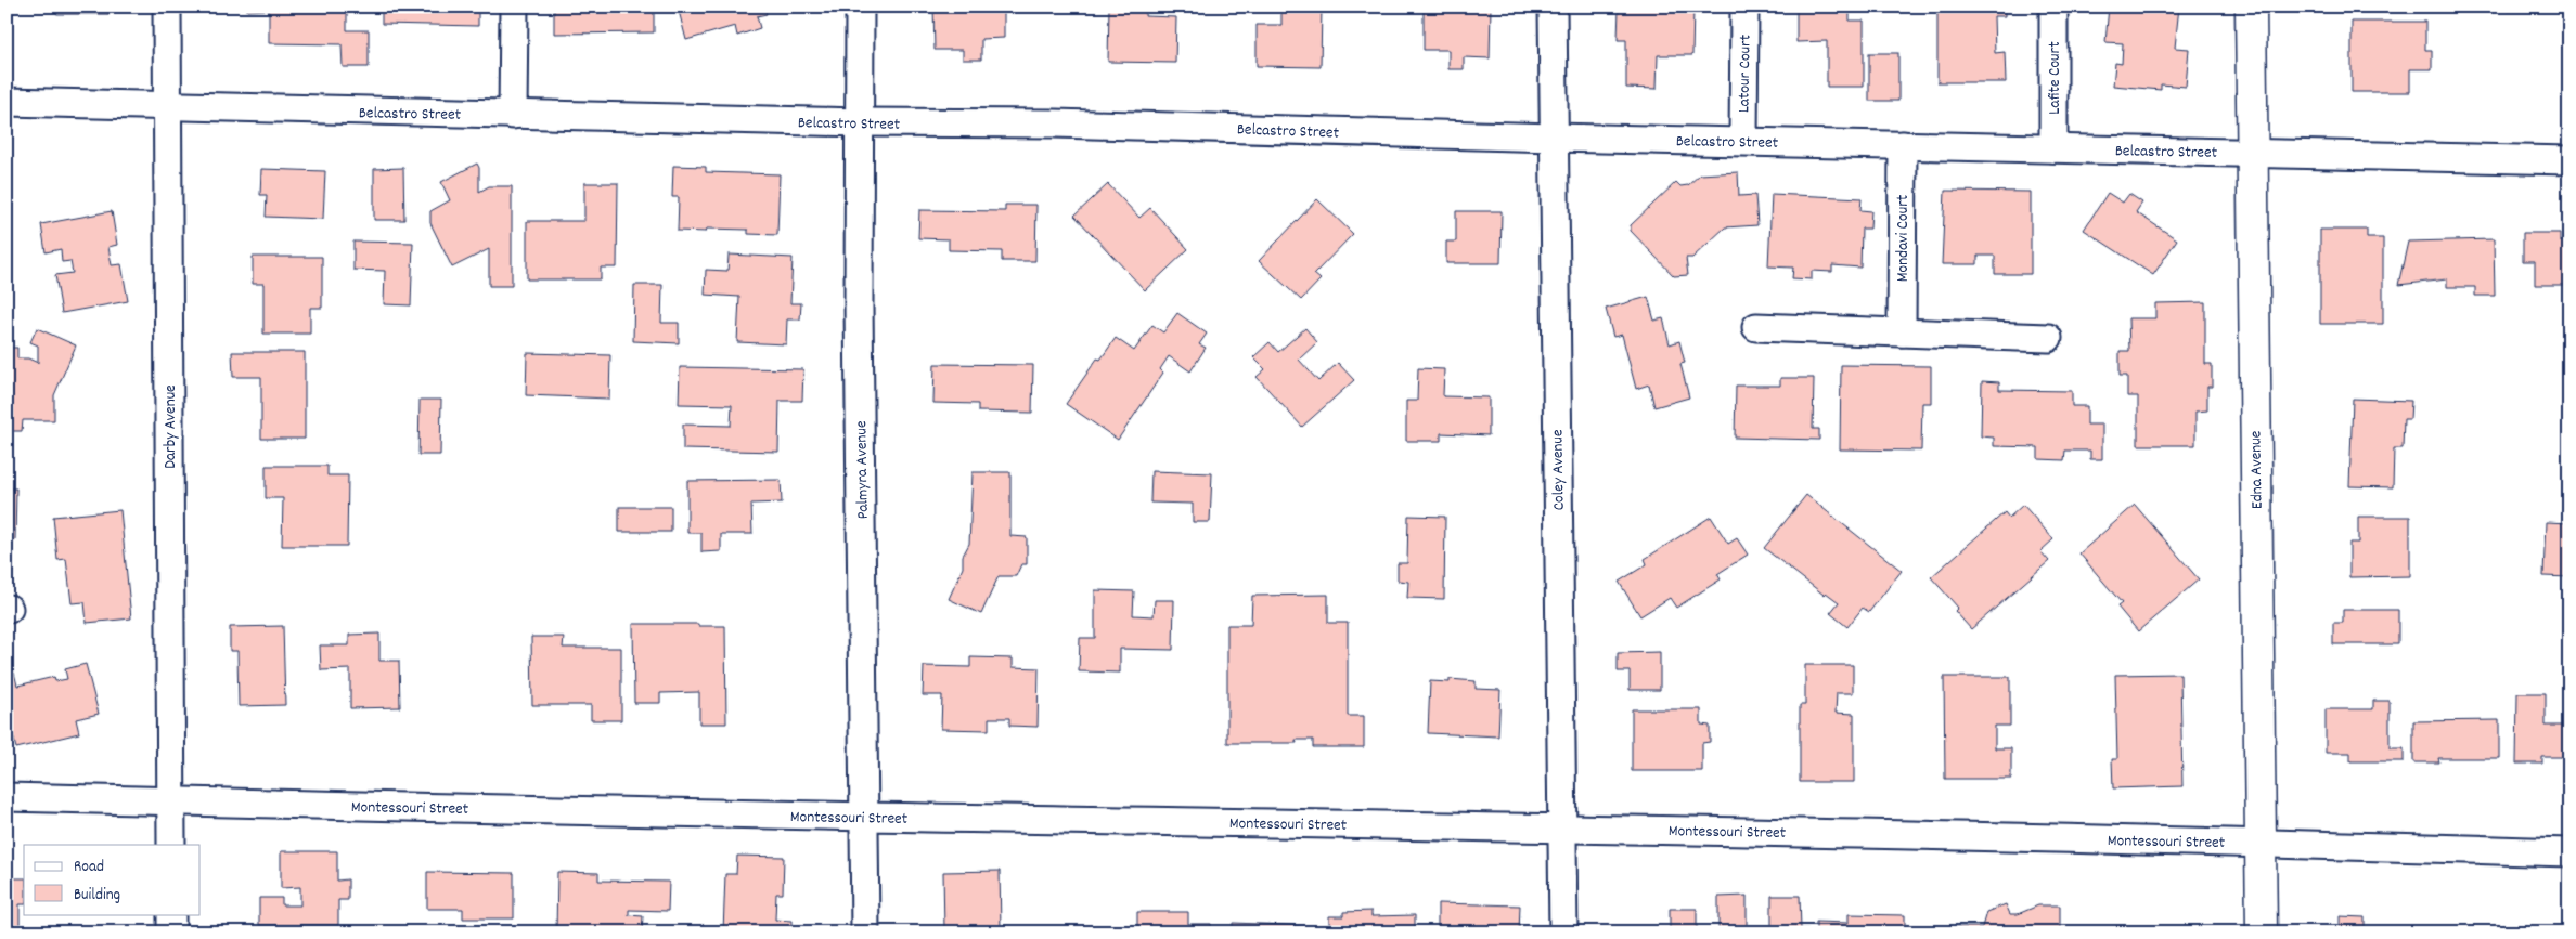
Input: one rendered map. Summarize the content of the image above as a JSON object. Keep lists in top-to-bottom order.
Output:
{
  "streets": {
    "street": [
      "Latour Court",
      "Lafite Court",
      "Belcastro Street",
      "Mondavi Court",
      "Darby Avenue",
      "Palmyra Avenue",
      "Coley Avenue",
      "Edna Avenue",
      "Montessouri Street"
    ]
  },
  "crossings": [
    ["Latour Court", "Belcastro Street"],
    ["Lafite Court", "Belcastro Street"],
    ["Belcastro Street", "Mondavi Court"],
    ["Belcastro Street", "Darby Avenue"],
    ["Belcastro Street", "Palmyra Avenue"],
    ["Belcastro Street", "Coley Avenue"],
    ["Belcastro Street", "Edna Avenue"],
    ["Darby Avenue", "Montessouri Street"],
    ["Palmyra Avenue", "Montessouri Street"],
    ["Coley Avenue", "Montessouri Street"],
    ["Edna Avenue", "Montessouri Street"]
  ],
  "legend": ["Road", "Building"]
}
